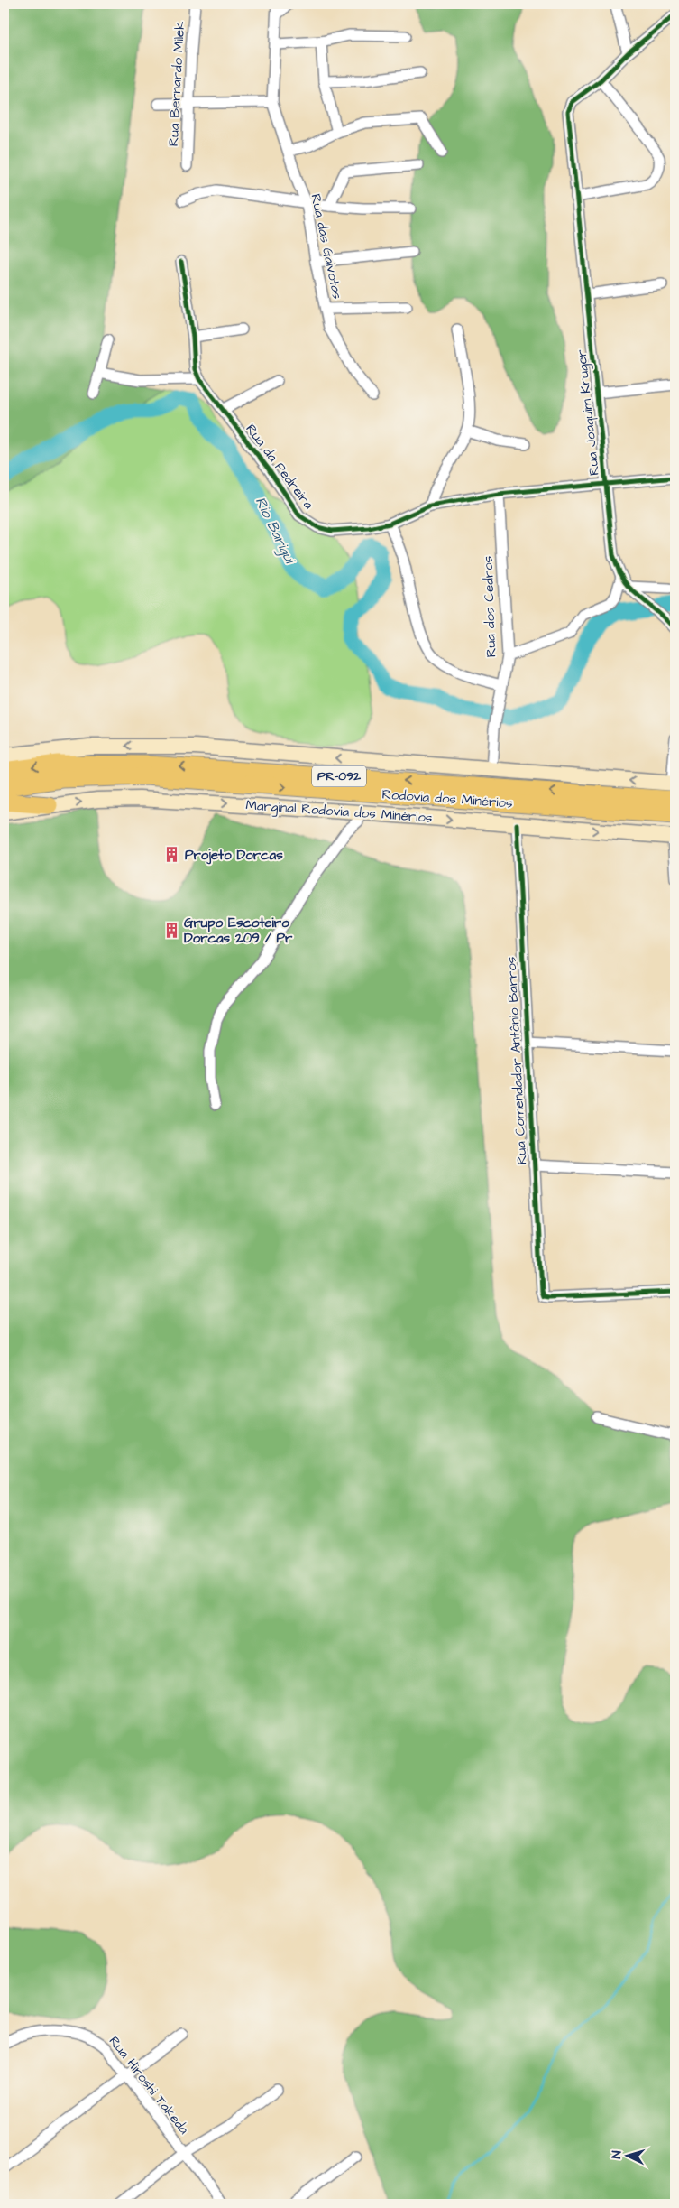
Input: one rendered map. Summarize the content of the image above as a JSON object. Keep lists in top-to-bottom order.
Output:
{
  "streets": {
    "main road": ["PR-092", "Rodovia dos Minérios", "Marginal Rodovia dos Minérios"],
    "street": [
      "Rua Bernardo Milek",
      "Rua das Gaivotas",
      "Rua Joaquim Kruger",
      "Rua da Pedreira",
      "Rua dos Cedros",
      "Rua Comendador Antônio Barros",
      "Rua Hiroshi Takeda"
    ]
  },
  "crossings": [
    ["Rua Joaquim Kruger", "Rua da Pedreira"],
    ["Rua da Pedreira", "Rua dos Cedros"],
    ["Marginal Rodovia dos Minérios", "Rua Comendador Antônio Barros"]
  ],
  "water": ["Rio Barigui"],
  "places": {
    "building": ["Projeto Dorcas", "Grupo Escoteiro Dorcas 209 / Pr"]
  },
  "north": "left"
}
